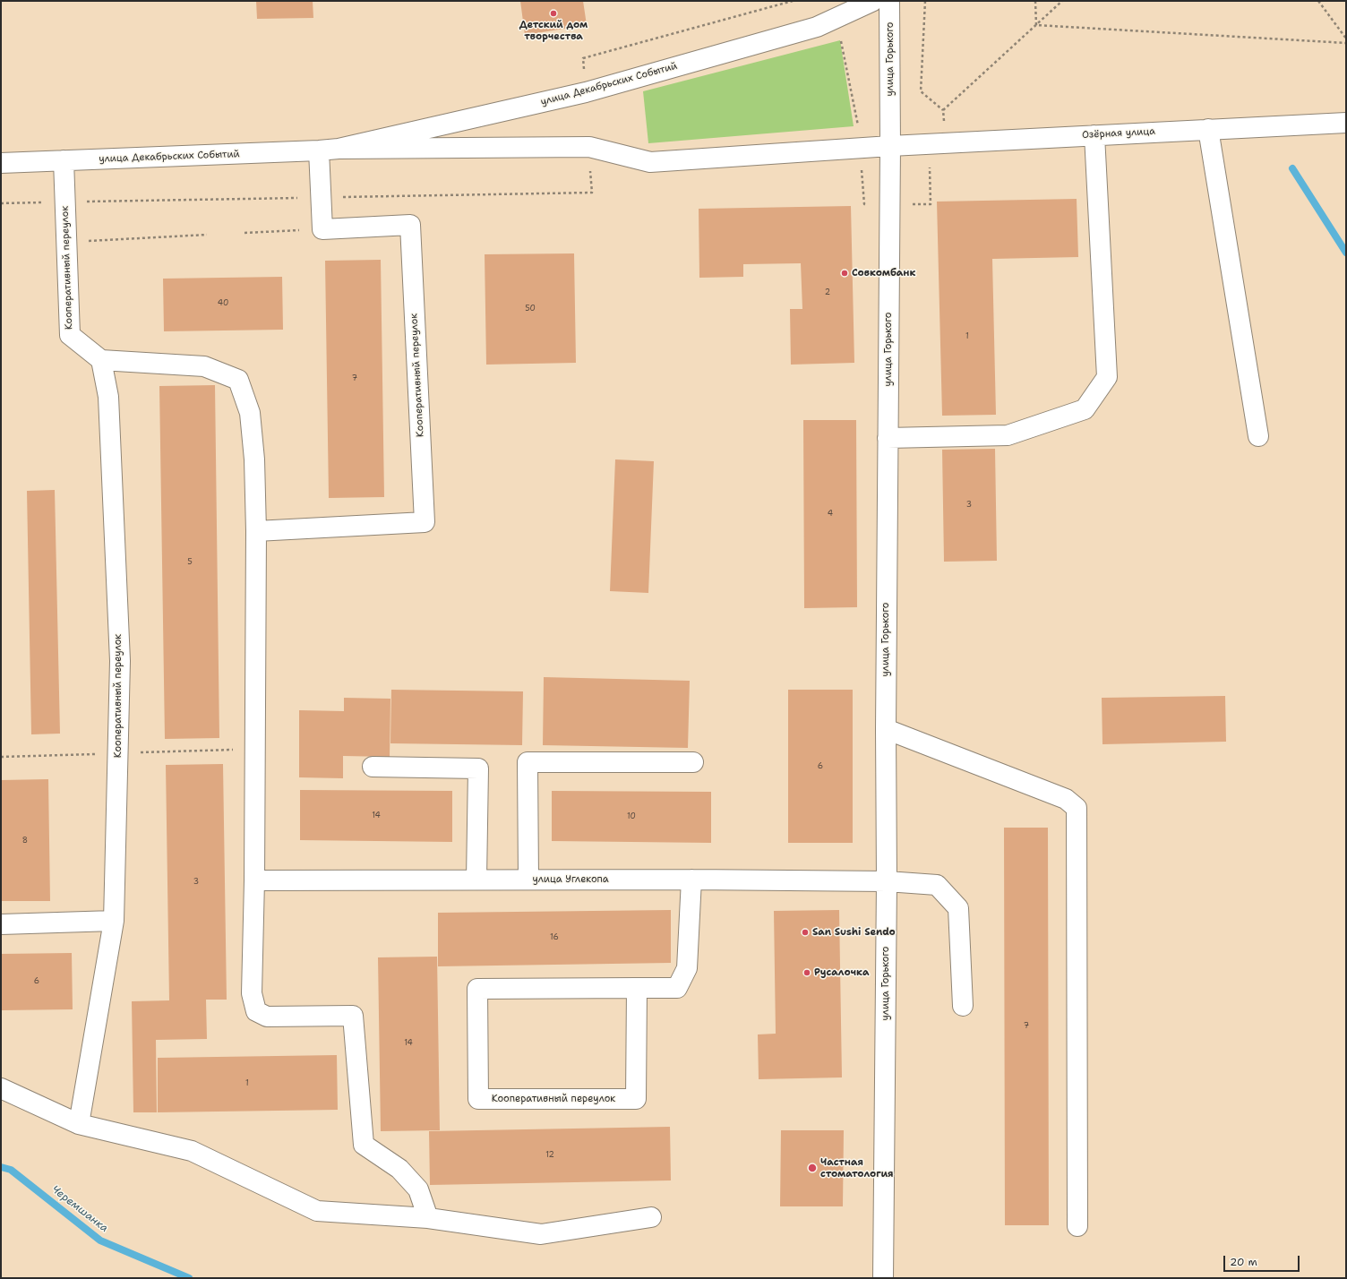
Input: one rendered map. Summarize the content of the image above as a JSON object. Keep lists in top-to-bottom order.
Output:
{
  "streets": {
    "street": [
      "улица Горького",
      "улица Декабрьских Событий",
      "Озёрная улица",
      "Кооперативный переулок",
      "улица Углекопа"
    ]
  },
  "crossings": [
    ["улица Горького", "улица Декабрьских Событий"],
    ["улица Горького", "Озёрная улица"],
    ["улица Горького", "улица Углекопа"],
    ["улица Декабрьских Событий", "Озёрная улица"],
    ["улица Декабрьских Событий", "Кооперативный переулок"],
    ["Кооперативный переулок", "улица Углекопа"]
  ],
  "water": ["Черемшанка"],
  "places": [
    "Детский дом творчества",
    "Совкомбанк",
    "San Sushi Sendo",
    "Русалочка",
    "Частная стоматология"
  ],
  "house_numbers": [
    "2",
    "40",
    "50",
    "1",
    "7",
    "3",
    "4",
    "5",
    "6",
    "14",
    "10",
    "8",
    "3",
    "16",
    "6",
    "7",
    "14",
    "1",
    "12"
  ],
  "scale_bar": "20 m"
}
